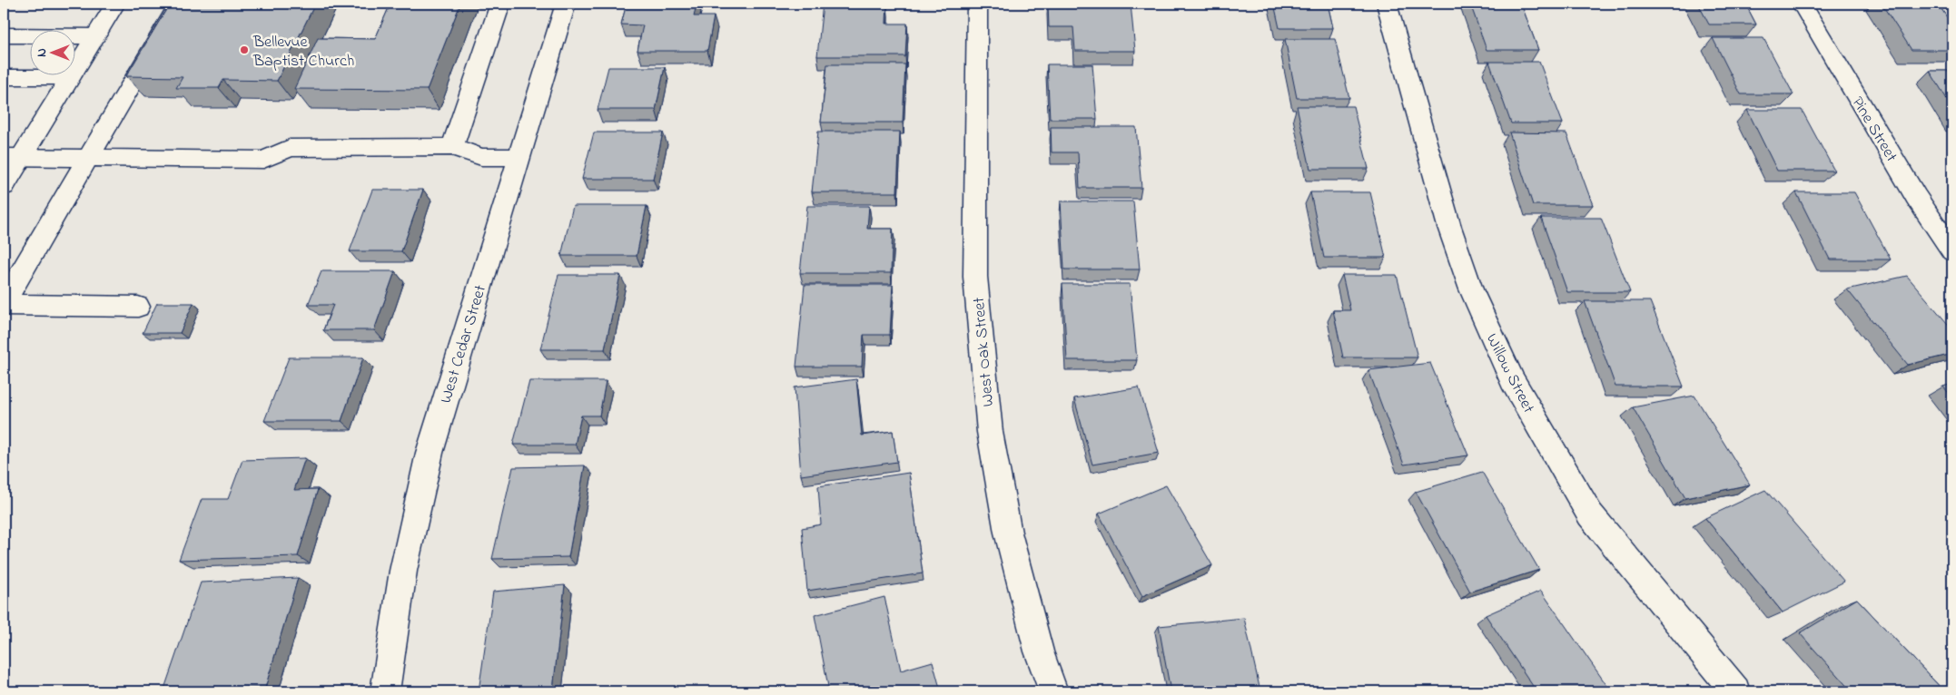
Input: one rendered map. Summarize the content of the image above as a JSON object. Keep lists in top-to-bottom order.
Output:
{
  "streets": {
    "street": [
      "Pine Street",
      "West Cedar Street",
      "West Oak Street",
      "Willow Street"
    ]
  },
  "places": ["Bellevue Baptist Church"],
  "north": "left"
}
